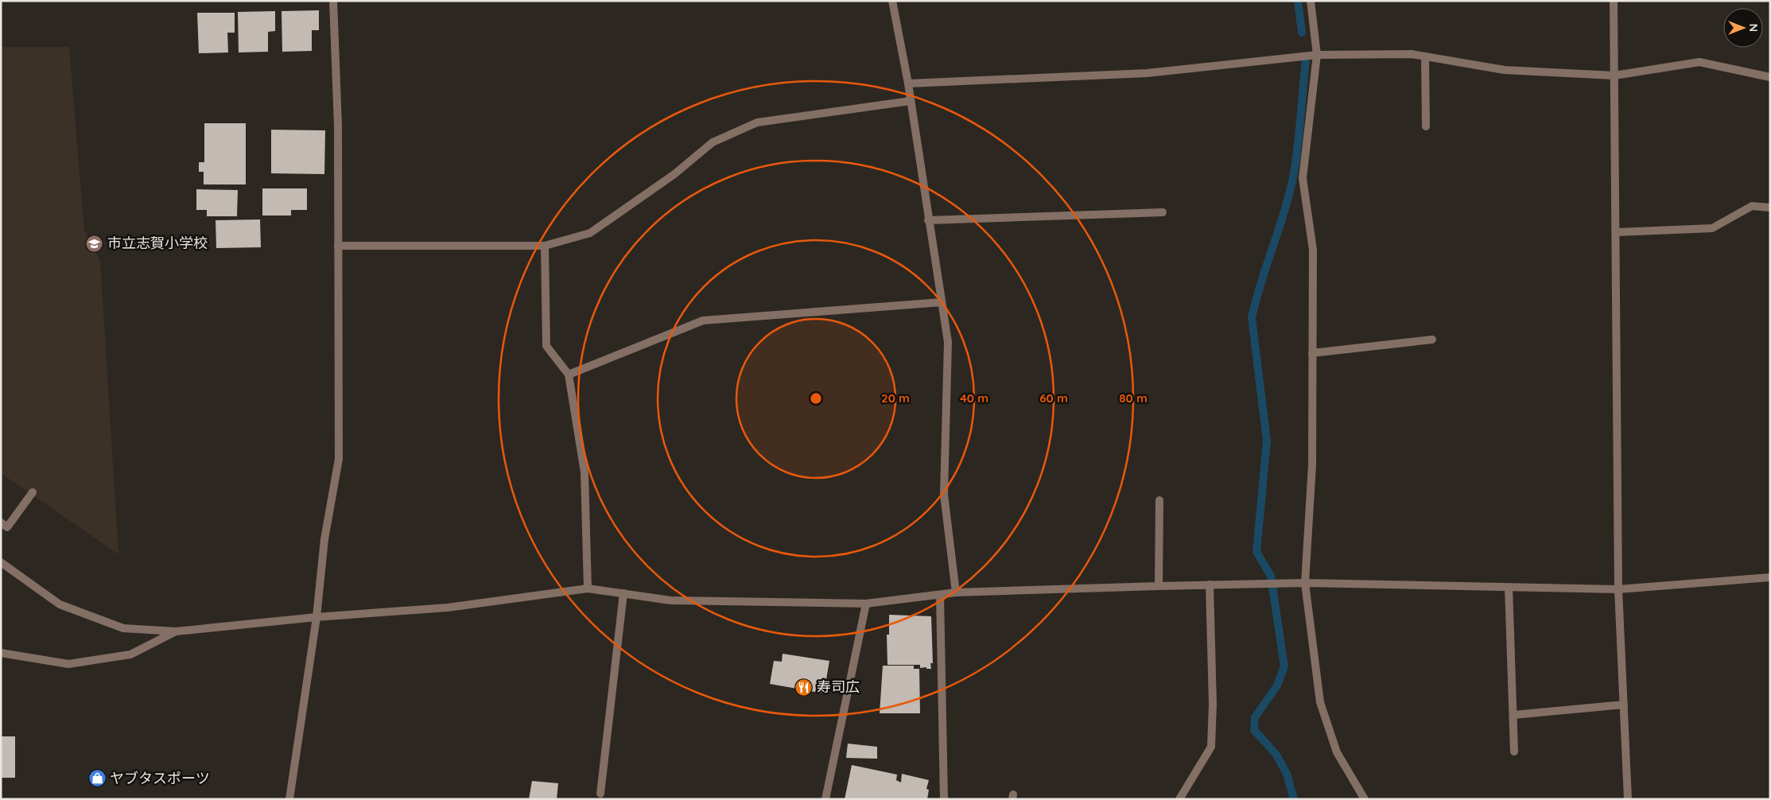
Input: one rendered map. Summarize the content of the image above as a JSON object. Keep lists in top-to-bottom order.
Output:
{
  "places": {
    "school or university": ["市立志賀小学校"],
    "restaurant": ["寿司広"],
    "shop": ["ヤブタスポーツ"]
  },
  "north": "right",
  "rings": [
    "20 m",
    "40 m",
    "60 m",
    "80 m"
  ]
}
